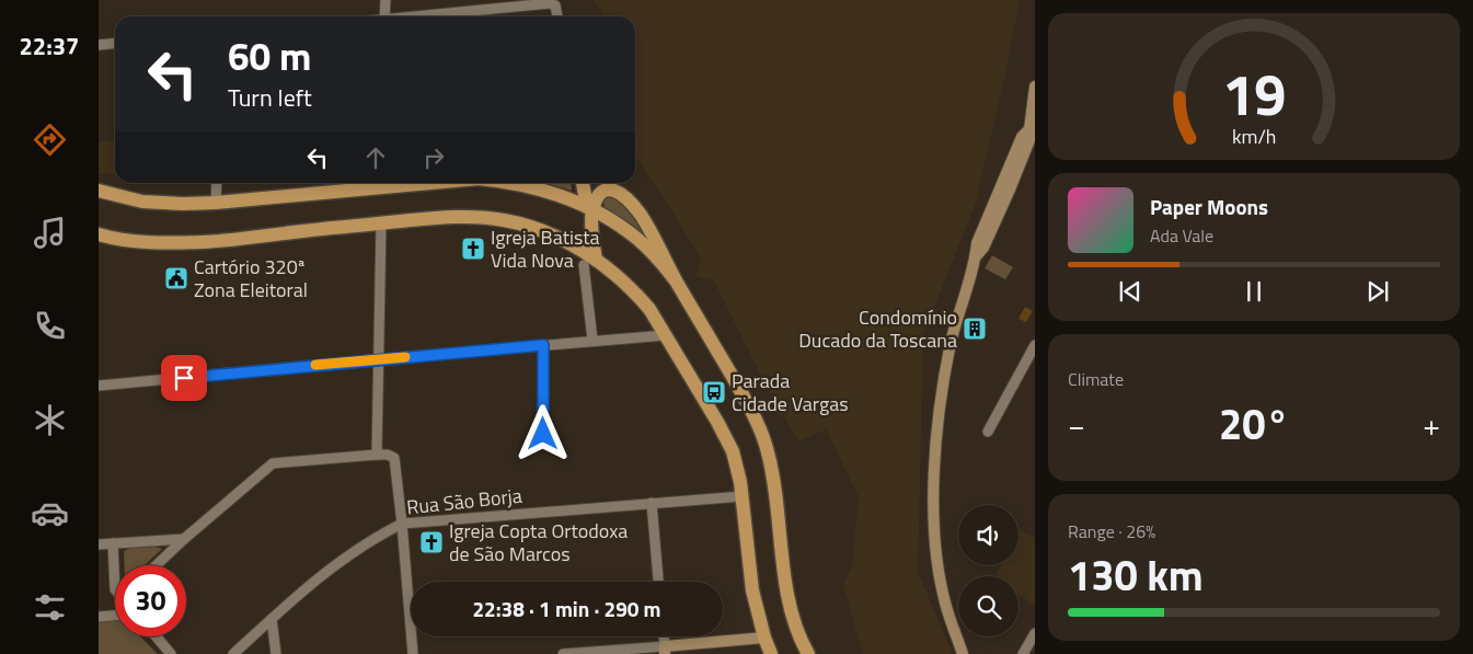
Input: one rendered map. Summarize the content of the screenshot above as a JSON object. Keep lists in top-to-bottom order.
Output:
{
  "streets": {
    "street": ["Rua São Borja"]
  },
  "places": {
    "church": ["Igreja Batista Vida Nova", "Igreja Copta Ortodoxa de São Marcos"],
    "public building": ["Cartório 320ª Zona Eleitoral"],
    "building": ["Condomínio Ducado da Toscana"],
    "bus stop": ["Parada Cidade Vargas"]
  },
  "page": {
    "tabs": "22:37",
    "turn": ["60 m", "Turn left"],
    "song": ["Paper Moons", "Ada Vale"],
    "tile": [
      "Climate",
      ["Range · 26%", "130 km"]
    ],
    "heat": ["−", "20°", "+"],
    "limit": "30",
    "trip": "22:38 · 1 min · 290 m",
    "gauge": ["19", "km/h"]
  }
}
